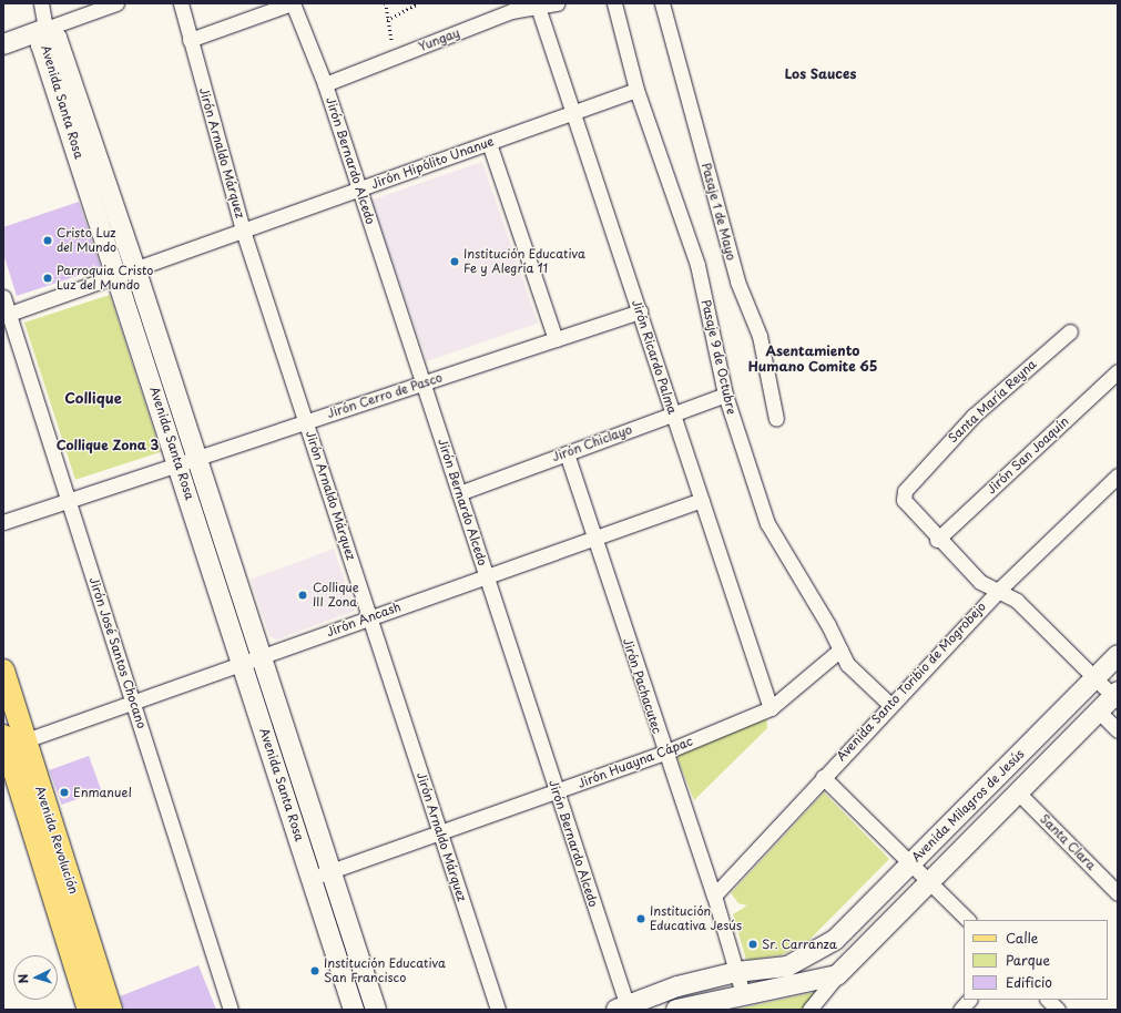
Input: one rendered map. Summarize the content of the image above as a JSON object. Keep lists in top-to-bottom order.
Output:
{
  "streets": {
    "main road": ["Avenida Revolución"],
    "street": [
      "Yungay",
      "Avenida Santa Rosa",
      "Jirón Arnaldo Márquez",
      "Jirón Bernardo Alcedo",
      "Jirón Hipólito Unanue",
      "Pasaje 1 de Mayo",
      "Jirón Ricardo Palma",
      "Pasaje 9 de Octubre",
      "Jirón Cerro de Pasco",
      "Santa María Reyna",
      "Jirón Chiclayo",
      "Jirón San Joaquín",
      "Jirón Ancash",
      "Jirón José Santos Chocano",
      "Avenida Santo Toribio de Mogrobejo",
      "Jirón Pachacutec",
      "Jirón Huayna Cápac",
      "Avenida Milagros de Jesús",
      "Santa Clara"
    ]
  },
  "crossings": [
    ["Yungay", "Jirón Bernardo Alcedo"],
    ["Yungay", "Jirón Ricardo Palma"],
    ["Avenida Santa Rosa", "Jirón Hipólito Unanue"],
    ["Avenida Santa Rosa", "Jirón Cerro de Pasco"],
    ["Avenida Santa Rosa", "Jirón Ancash"],
    ["Avenida Santa Rosa", "Jirón Huayna Cápac"],
    ["Jirón Arnaldo Márquez", "Jirón Hipólito Unanue"],
    ["Jirón Arnaldo Márquez", "Jirón Cerro de Pasco"],
    ["Jirón Arnaldo Márquez", "Jirón Ancash"],
    ["Jirón Arnaldo Márquez", "Jirón Huayna Cápac"],
    ["Jirón Bernardo Alcedo", "Jirón Hipólito Unanue"],
    ["Jirón Bernardo Alcedo", "Jirón Cerro de Pasco"],
    ["Jirón Bernardo Alcedo", "Jirón Chiclayo"],
    ["Jirón Bernardo Alcedo", "Jirón Ancash"],
    ["Jirón Bernardo Alcedo", "Jirón Huayna Cápac"],
    ["Jirón Bernardo Alcedo", "Avenida Milagros de Jesús"],
    ["Jirón Hipólito Unanue", "Jirón Ricardo Palma"],
    ["Jirón Hipólito Unanue", "Pasaje 9 de Octubre"],
    ["Jirón Hipólito Unanue", "Jirón José Santos Chocano"],
    ["Jirón Ricardo Palma", "Jirón Cerro de Pasco"],
    ["Jirón Ricardo Palma", "Jirón Chiclayo"],
    ["Jirón Ricardo Palma", "Jirón Ancash"],
    ["Jirón Ricardo Palma", "Jirón Huayna Cápac"],
    ["Pasaje 9 de Octubre", "Jirón Chiclayo"],
    ["Pasaje 9 de Octubre", "Avenida Santo Toribio de Mogrobejo"],
    ["Pasaje 9 de Octubre", "Jirón Huayna Cápac"],
    ["Jirón Cerro de Pasco", "Jirón José Santos Chocano"],
    ["Santa María Reyna", "Jirón San Joaquín"],
    ["Santa María Reyna", "Avenida Santo Toribio de Mogrobejo"],
    ["Santa María Reyna", "Avenida Milagros de Jesús"],
    ["Jirón Chiclayo", "Jirón Pachacutec"],
    ["Jirón Ancash", "Jirón José Santos Chocano"],
    ["Jirón Ancash", "Jirón Pachacutec"],
    ["Jirón Ancash", "Avenida Revolución"],
    ["Avenida Santo Toribio de Mogrobejo", "Jirón Pachacutec"],
    ["Jirón Pachacutec", "Jirón Huayna Cápac"],
    ["Jirón Pachacutec", "Avenida Milagros de Jesús"],
    ["Avenida Milagros de Jesús", "Santa Clara"]
  ],
  "districts": [
    "Los Sauces",
    "Asentamiento Humano Comite 65",
    "Collique",
    "Collique Zona 3"
  ],
  "places": [
    "Cristo Luz del Mundo",
    "Institución Educativa Fe y Alegría 11",
    "Parroquia Cristo Luz del Mundo",
    "Collique III Zona",
    "Enmanuel",
    "Institución Educativa Jesús",
    "Sr. Carranza",
    "Institución Educativa San Francisco"
  ],
  "legend": ["Calle", "Parque", "Edificio"],
  "north": "left"
}
